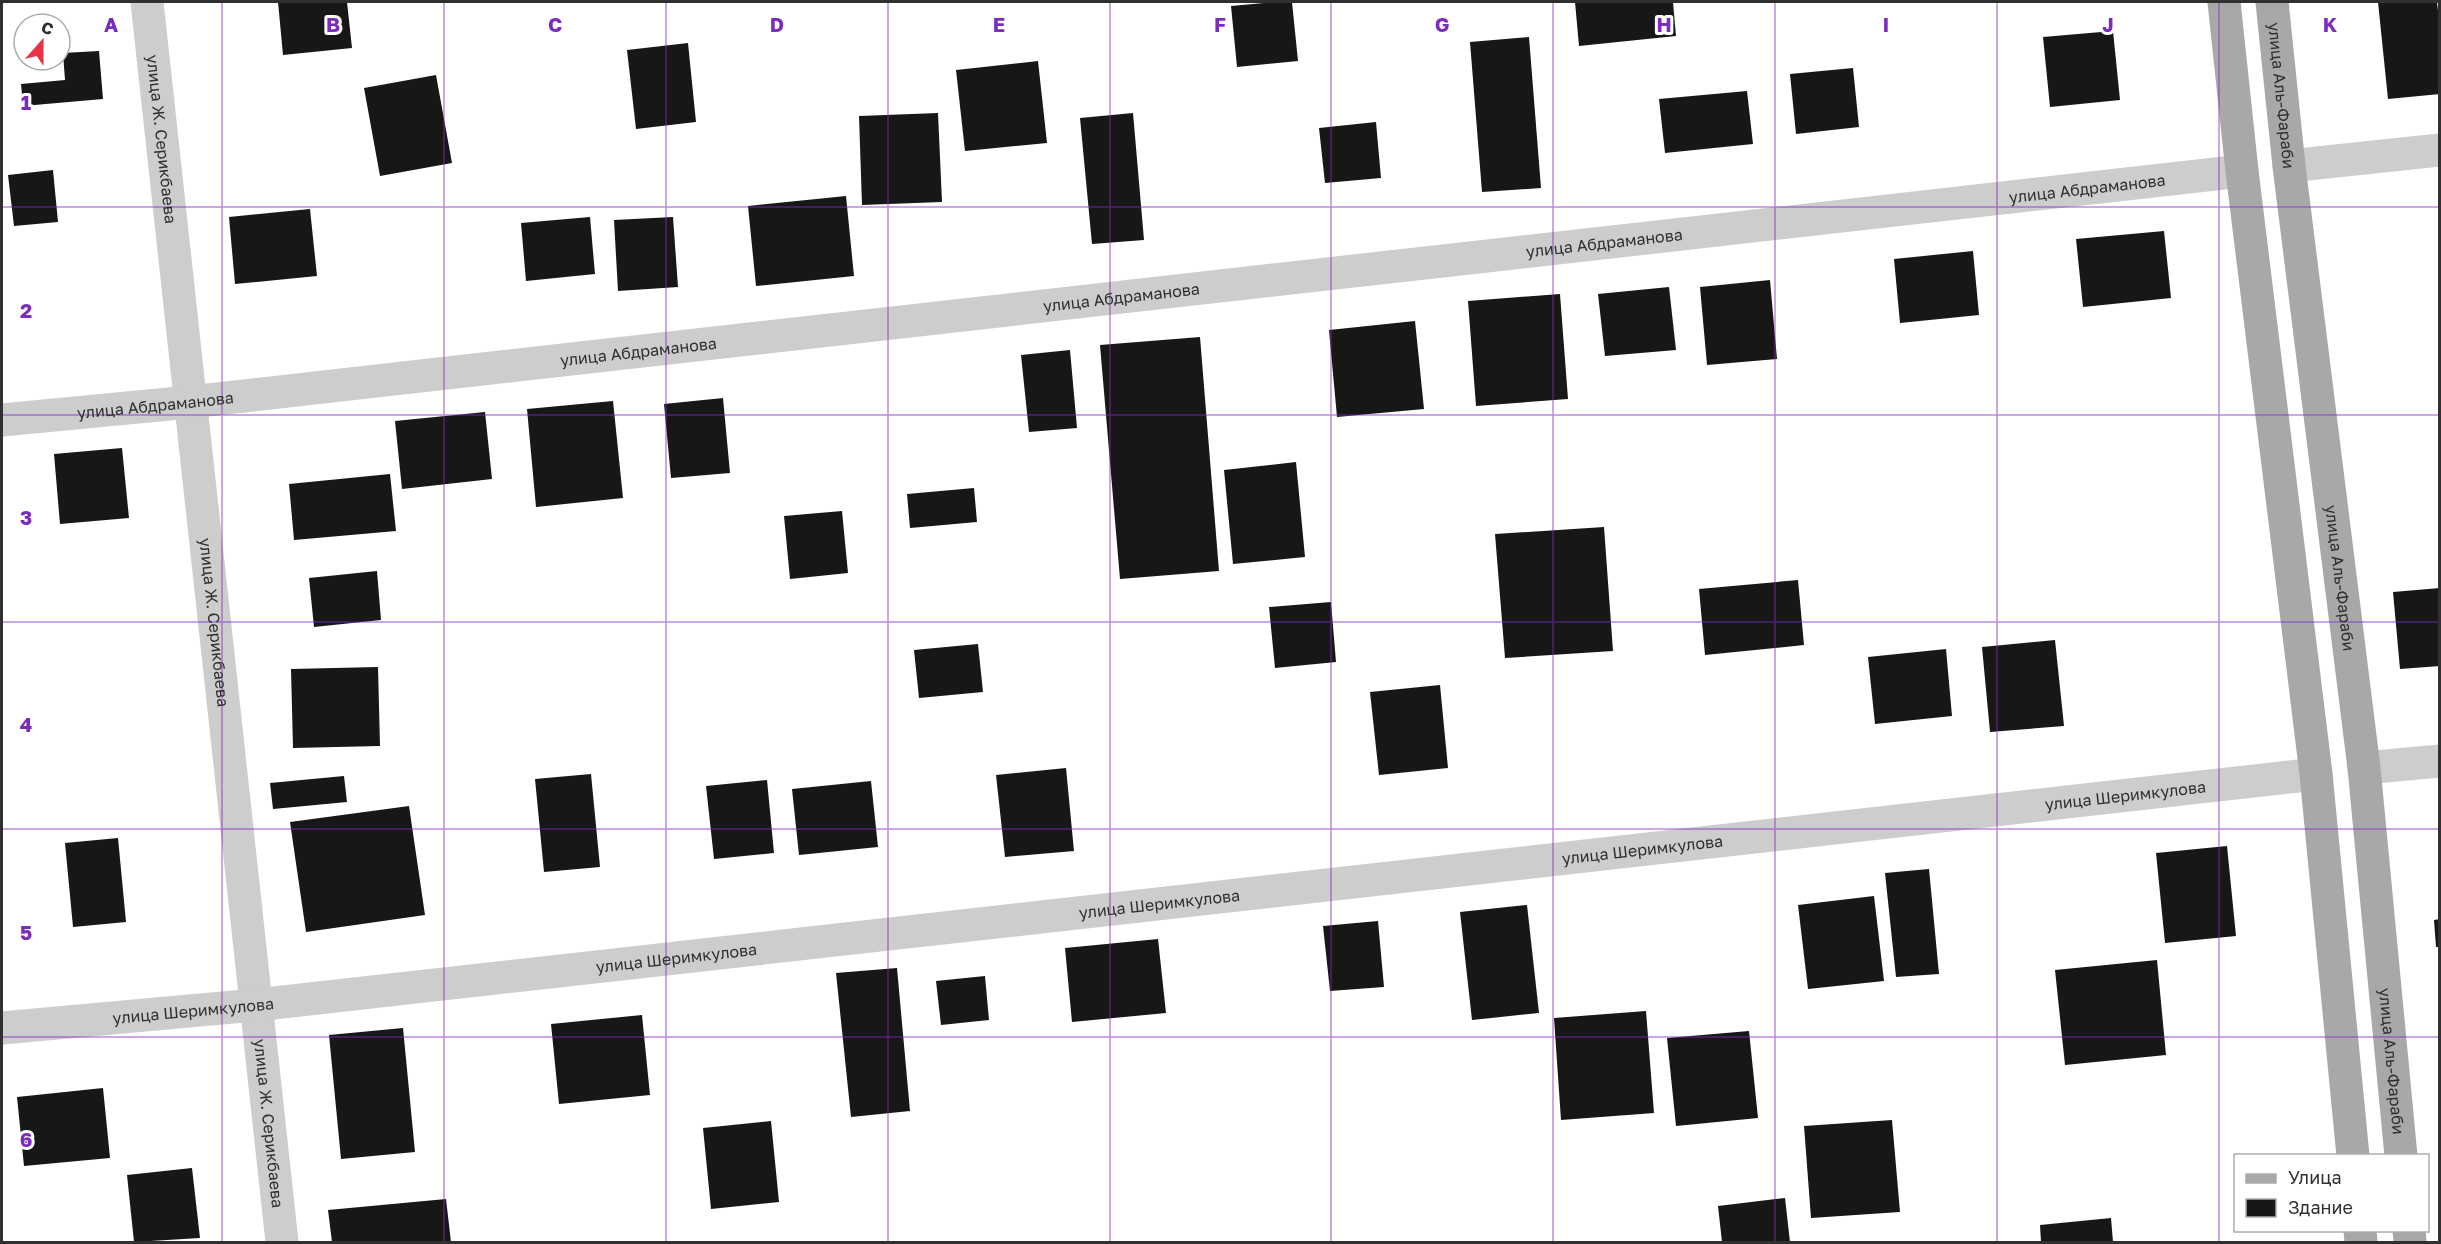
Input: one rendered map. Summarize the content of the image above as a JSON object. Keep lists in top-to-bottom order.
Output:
{
  "streets": {
    "main road": ["улица Аль-Фараби"],
    "street": ["улица Ж. Серикбаева", "улица Абдраманова", "улица Шеримкулова"]
  },
  "crossings": [
    ["улица Ж. Серикбаева", "улица Абдраманова"],
    ["улица Ж. Серикбаева", "улица Шеримкулова"]
  ],
  "legend": ["Улица", "Здание"],
  "north": "top",
  "grid": {
    "columns": [
      "A",
      "B",
      "C",
      "D",
      "E",
      "F",
      "G",
      "H",
      "I",
      "J",
      "K"
    ],
    "rows": [
      "1",
      "2",
      "3",
      "4",
      "5",
      "6"
    ]
  }
}
